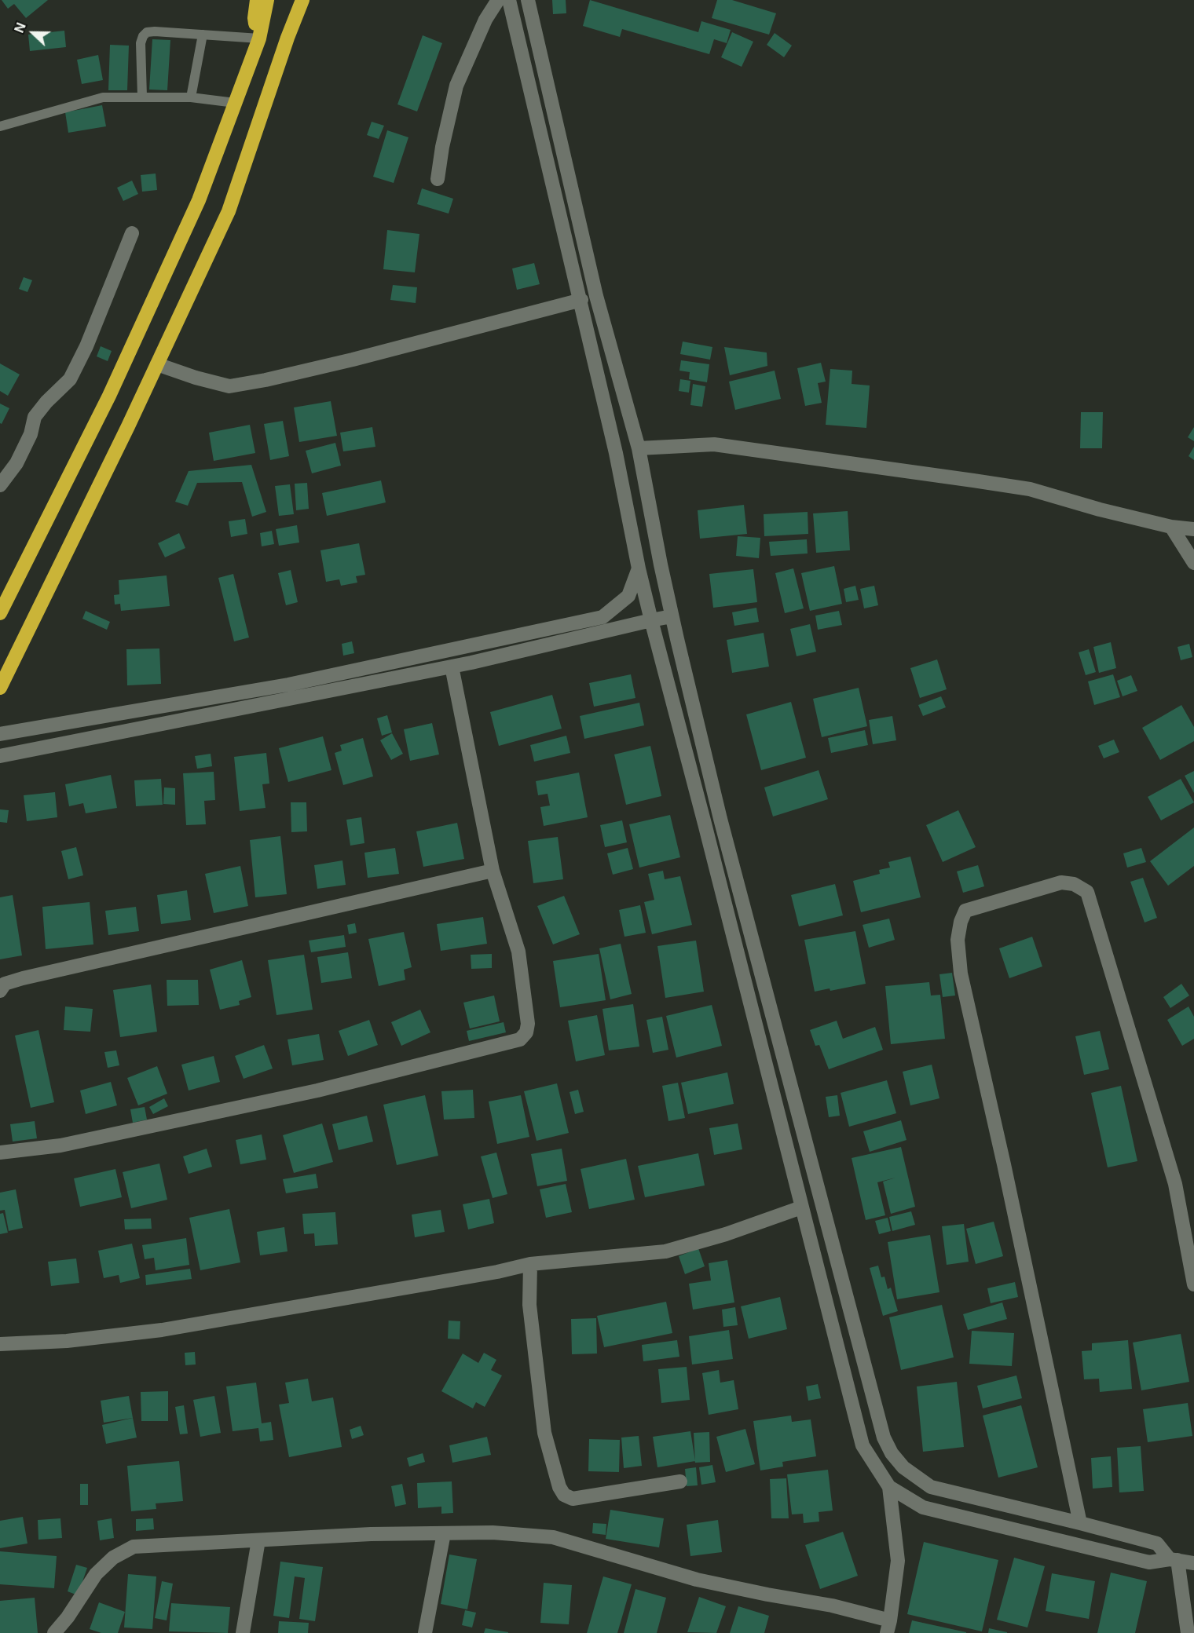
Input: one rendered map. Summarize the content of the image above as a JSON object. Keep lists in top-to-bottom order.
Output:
{
  "north": "left"
}
